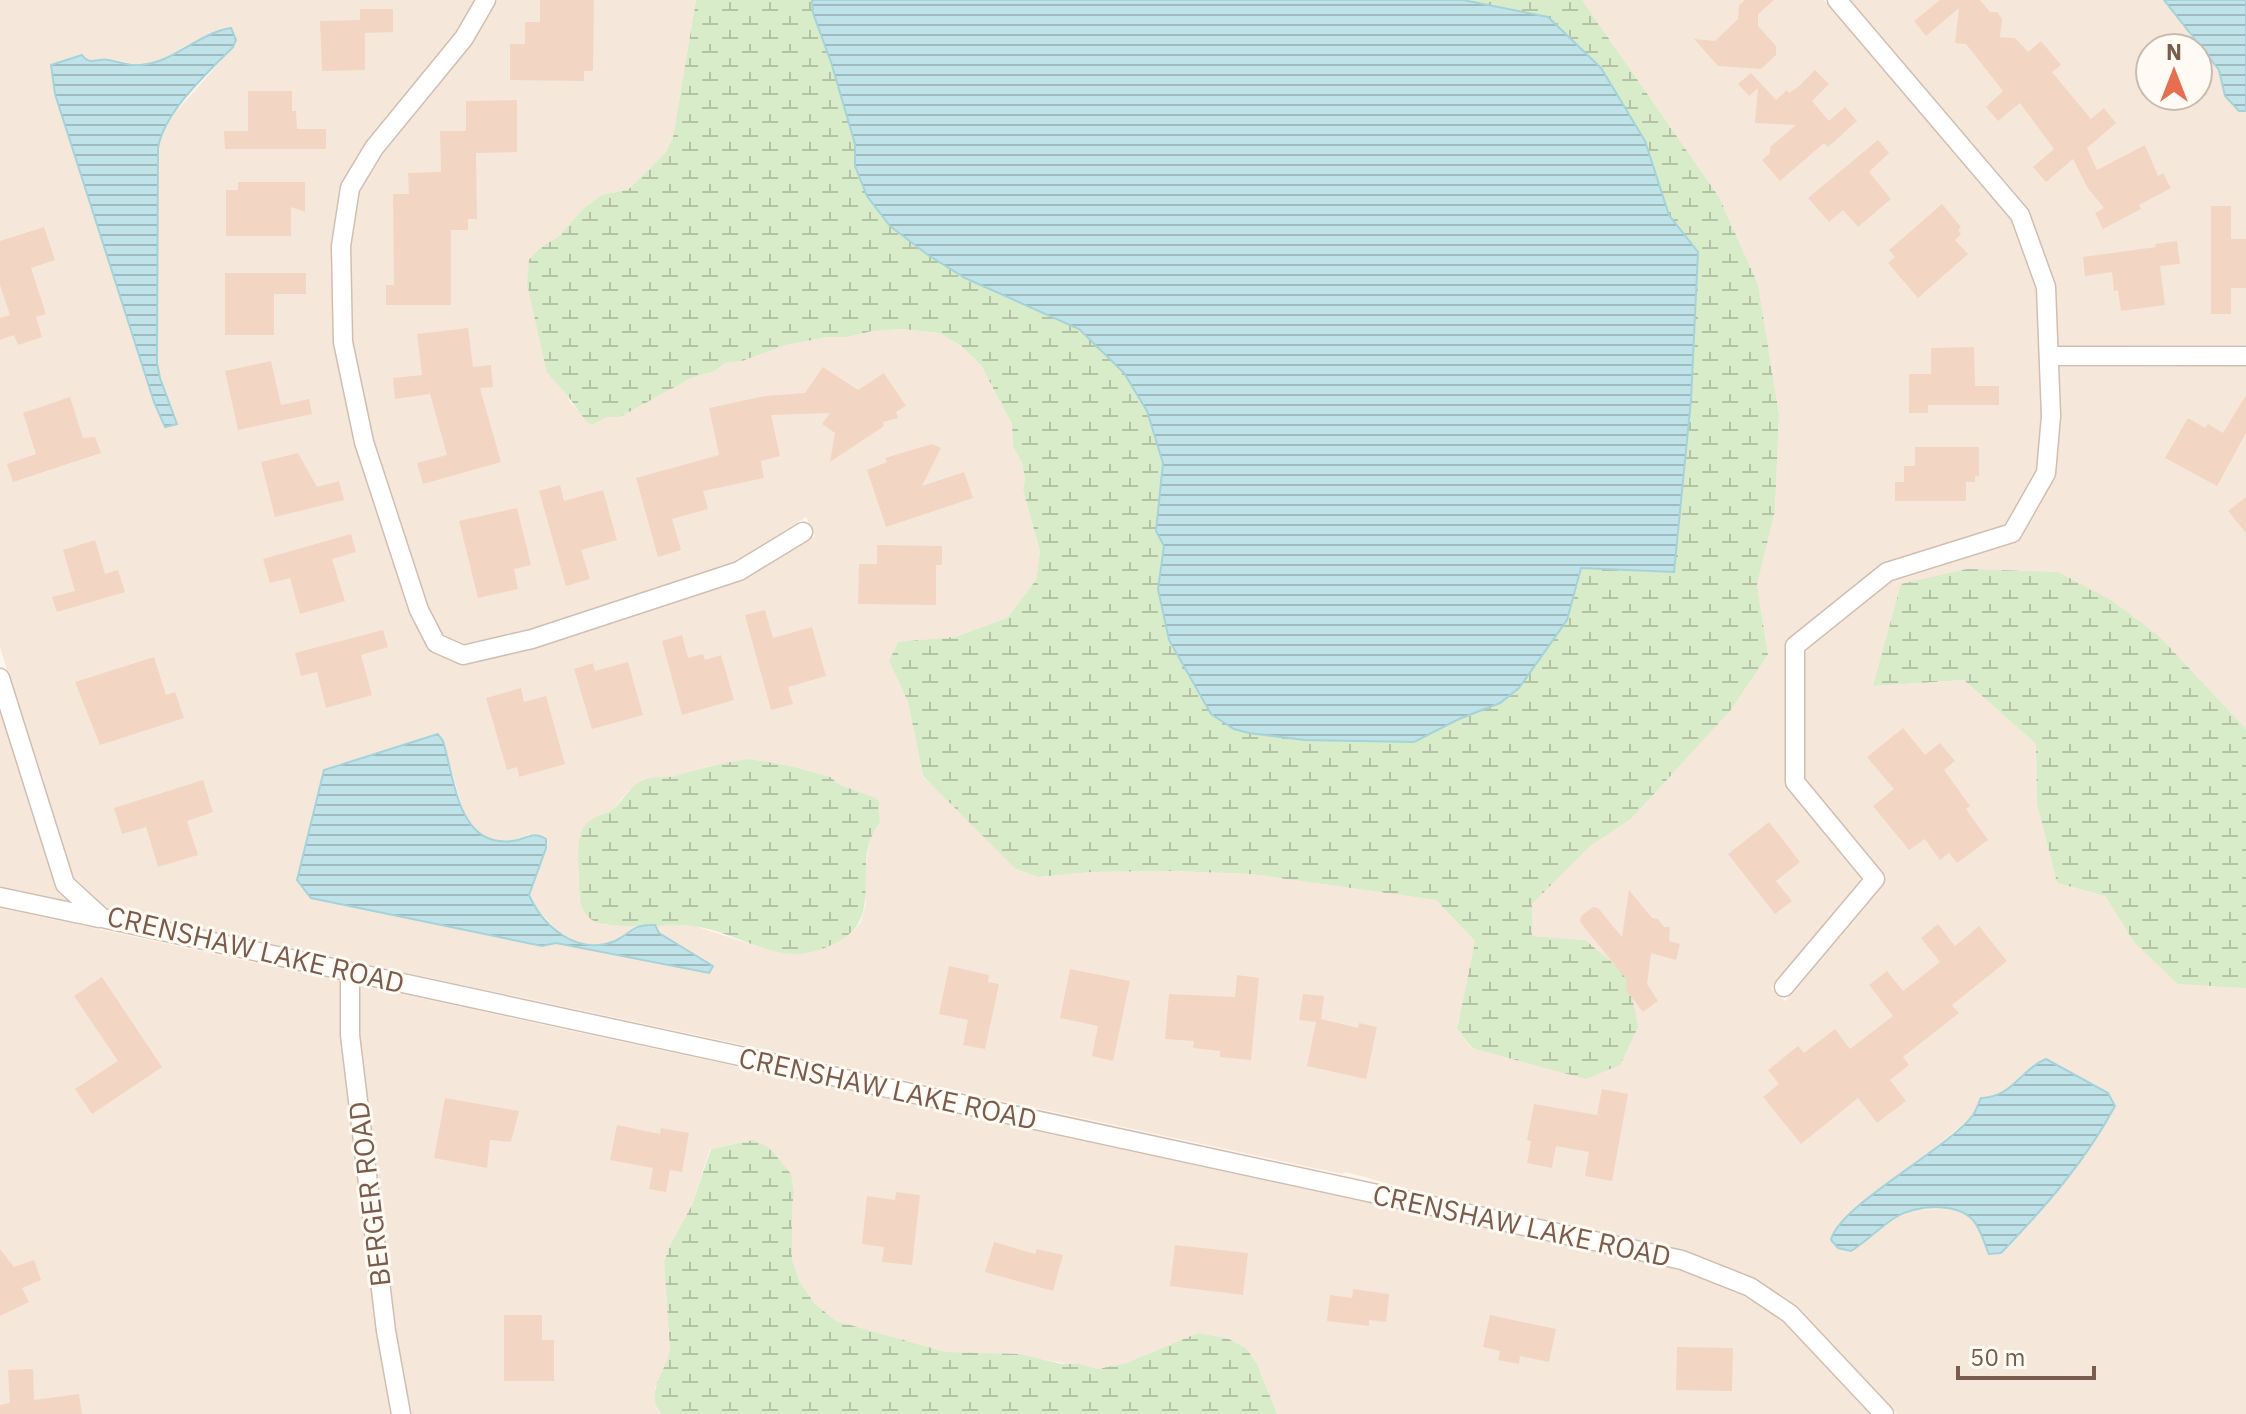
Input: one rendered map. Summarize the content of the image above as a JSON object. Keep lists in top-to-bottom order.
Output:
{
  "streets": {
    "street": ["CRENSHAW LAKE ROAD", "BERGER ROAD"]
  },
  "crossings": [
    ["CRENSHAW LAKE ROAD", "BERGER ROAD"]
  ],
  "scale_bar": "50 m",
  "north": "top"
}
